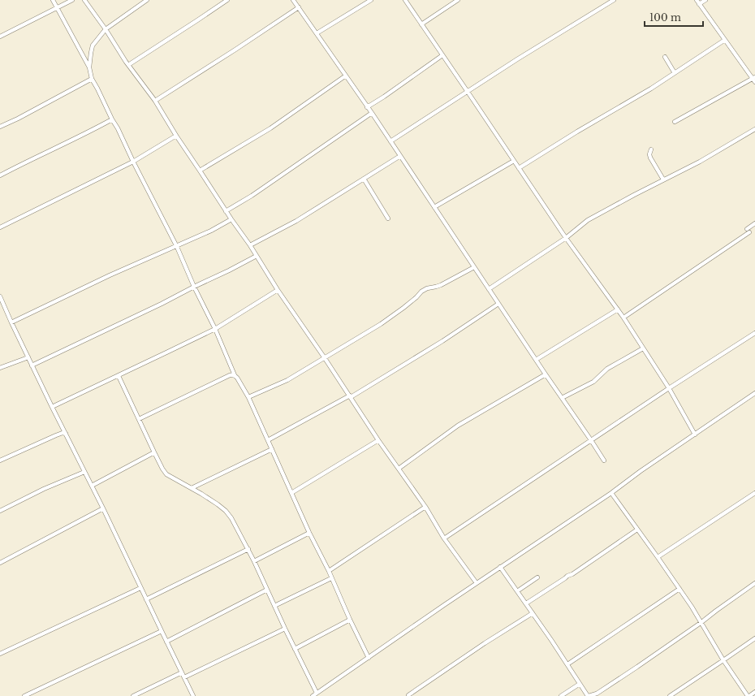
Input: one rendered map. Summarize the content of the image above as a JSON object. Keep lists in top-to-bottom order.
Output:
{
  "scale_bar": "100 m"
}
